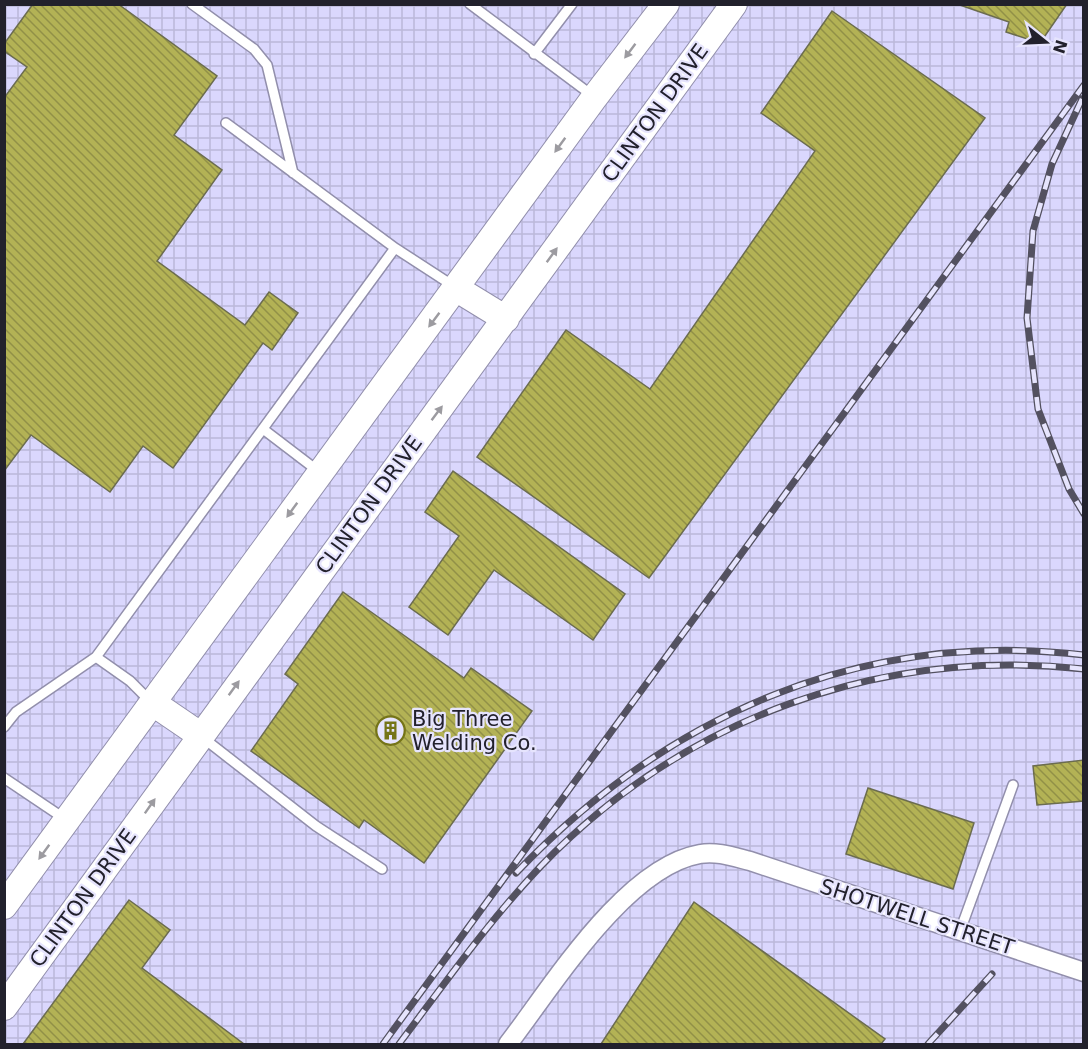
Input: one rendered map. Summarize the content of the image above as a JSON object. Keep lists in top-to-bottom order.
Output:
{
  "streets": {
    "main road": ["CLINTON DRIVE"],
    "street": ["SHOTWELL STREET"]
  },
  "places": {
    "building": ["Big Three Welding Co."]
  },
  "north": "right"
}
